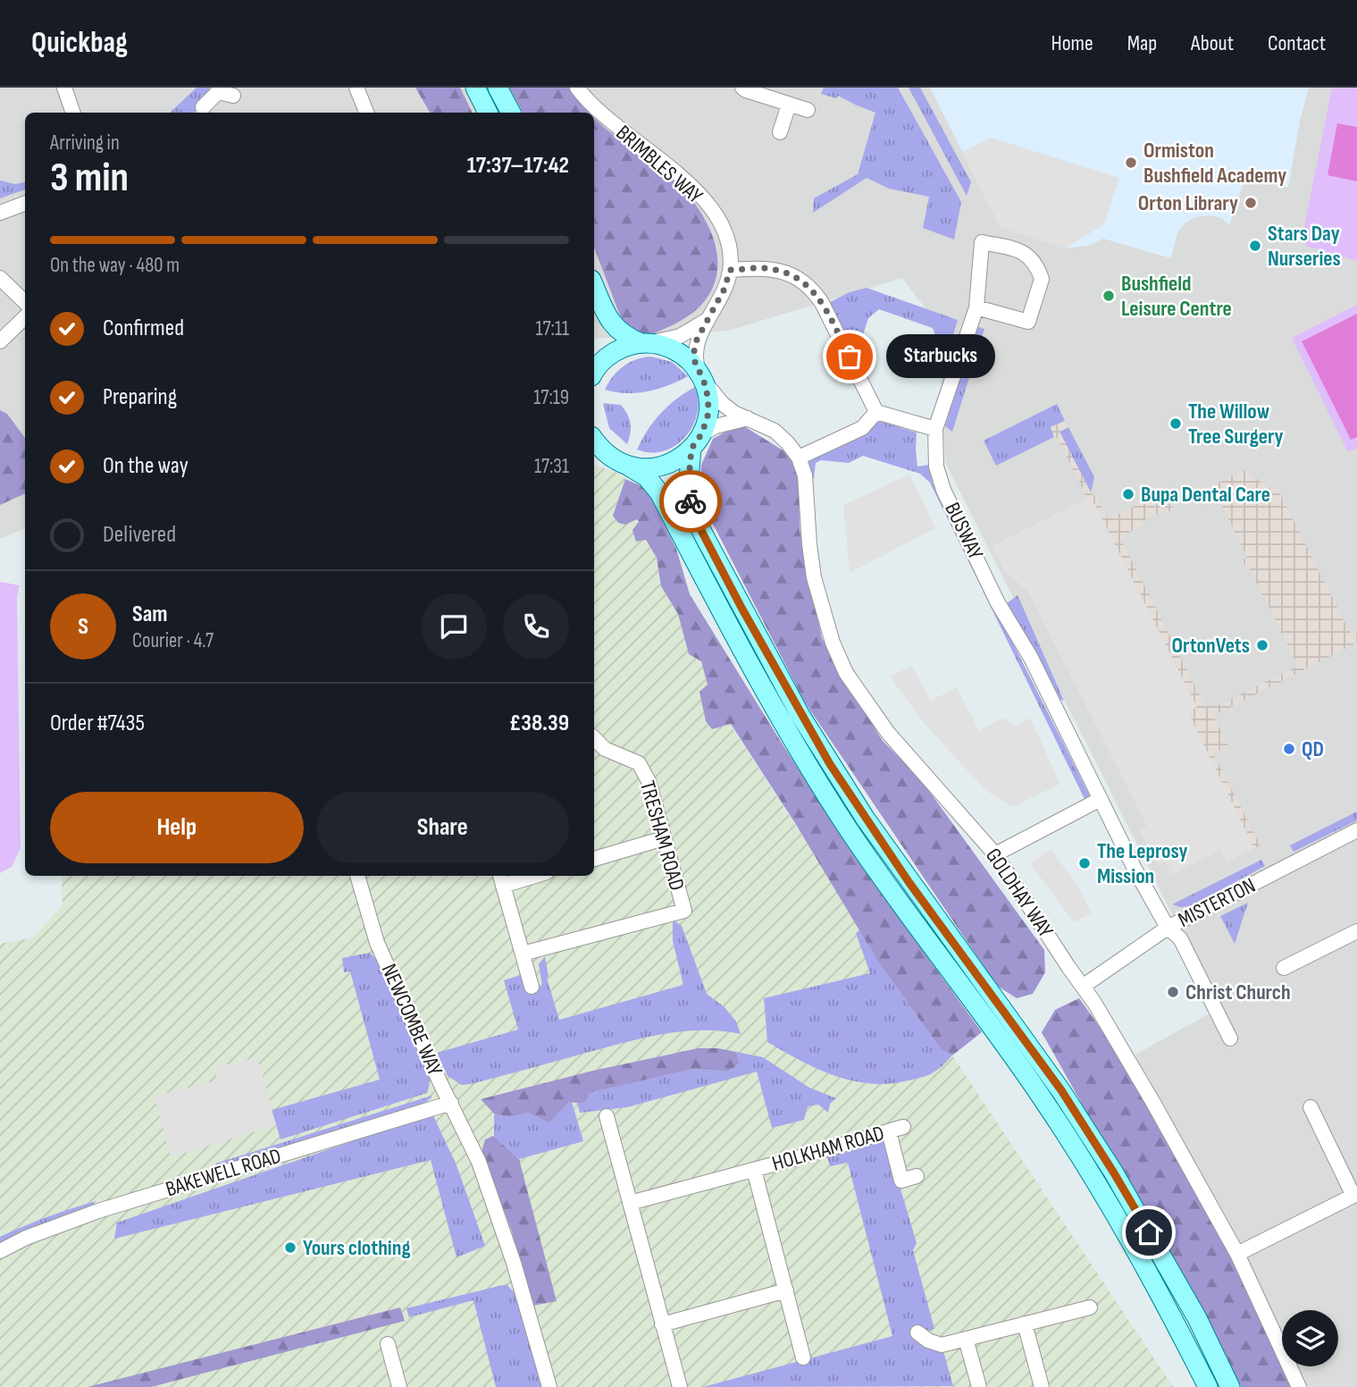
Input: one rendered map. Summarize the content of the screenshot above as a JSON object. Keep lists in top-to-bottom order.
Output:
{
  "streets": {
    "street": [
      "BRIMBLES WAY",
      "BUSWAY",
      "TRESHAM ROAD",
      "GOLDHAY WAY",
      "MISTERTON",
      "NEWCOMBE WAY",
      "HOLKHAM ROAD",
      "BAKEWELL ROAD"
    ]
  },
  "crossings": [
    ["BRIMBLES WAY", "GOLDHAY WAY"],
    ["BUSWAY", "MISTERTON"],
    ["GOLDHAY WAY", "MISTERTON"],
    ["NEWCOMBE WAY", "BAKEWELL ROAD"]
  ],
  "places": [
    "Ormiston Bushfield Academy",
    "Orton Library",
    "Stars Day Nurseries",
    "Bushfield Leisure Centre",
    "Starbucks",
    "The Willow Tree Surgery",
    "Bupa Dental Care",
    "OrtonVets",
    "QD",
    "The Leprosy Mission",
    "Christ Church",
    "Yours clothing"
  ],
  "page": {
    "header": "Quickbag",
    "nav": [
      "Home",
      "Map",
      "About",
      "Contact"
    ],
    "heading": ["3 min", "Arriving in", "17:37–17:42"],
    "panel": [
      "Sam",
      "Courier · 4.7",
      "Order #7435",
      "£38.39"
    ],
    "bar": "On the way · 480 m",
    "list": [
      ["Confirmed", "17:11"],
      ["Preparing", "17:19"],
      ["On the way", "17:31"],
      "Delivered"
    ],
    "bubble": "Starbucks",
    "round": "S",
    "buttons": ["Help", "Share"]
  }
}
